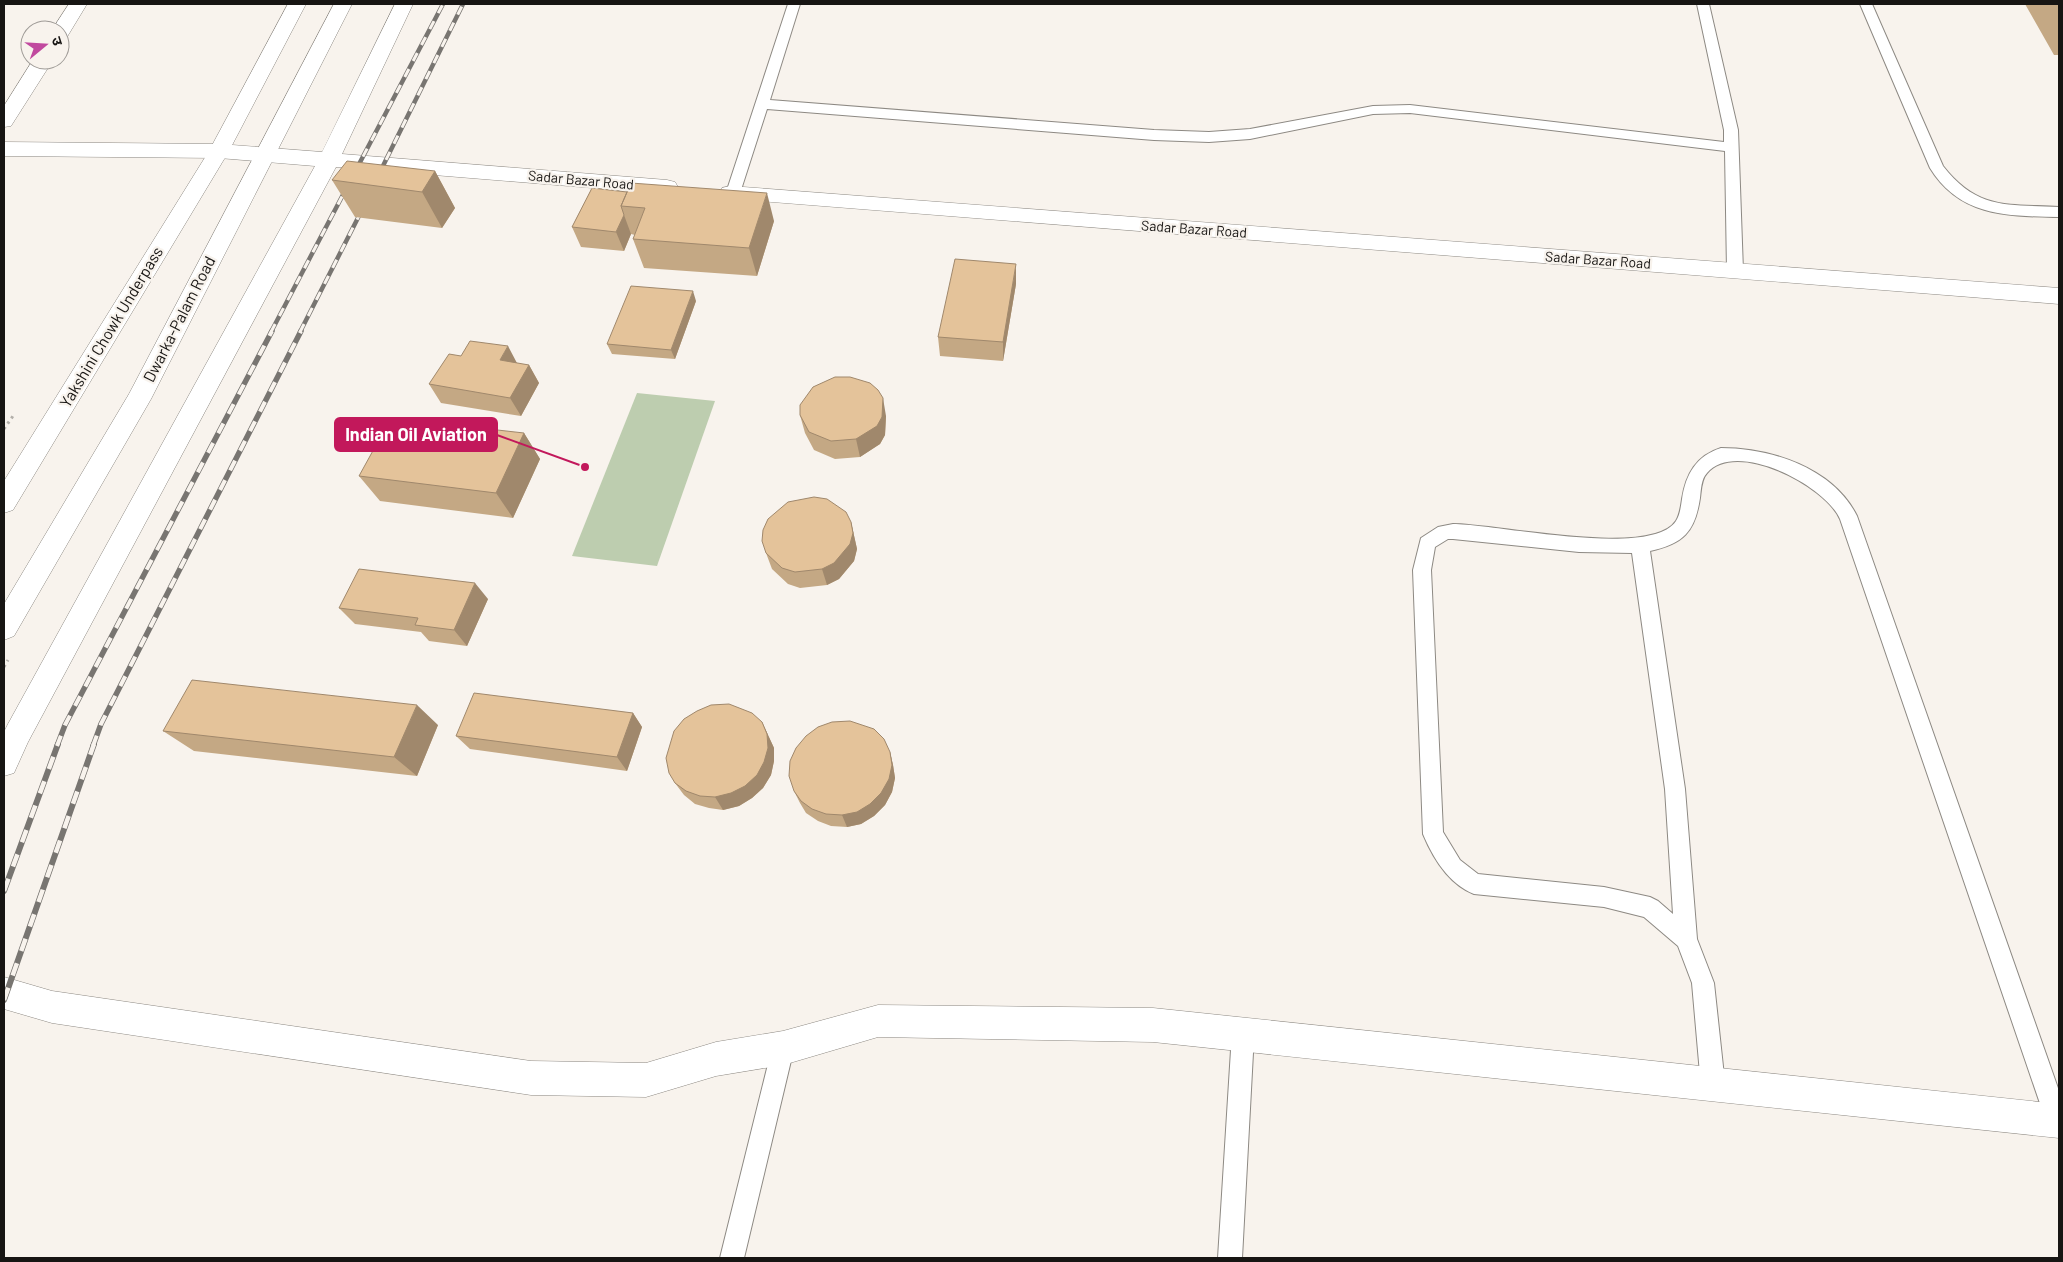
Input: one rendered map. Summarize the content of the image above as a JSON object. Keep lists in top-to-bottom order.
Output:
{
  "streets": {
    "street": ["Sadar Bazar Road", "Dwarka-Palam Road", "Yakshini Chowk Underpass"]
  },
  "crossings": [
    ["Sadar Bazar Road", "Dwarka-Palam Road"],
    ["Sadar Bazar Road", "Yakshini Chowk Underpass"]
  ],
  "places": ["Indian Oil Aviation"],
  "north": "right"
}
